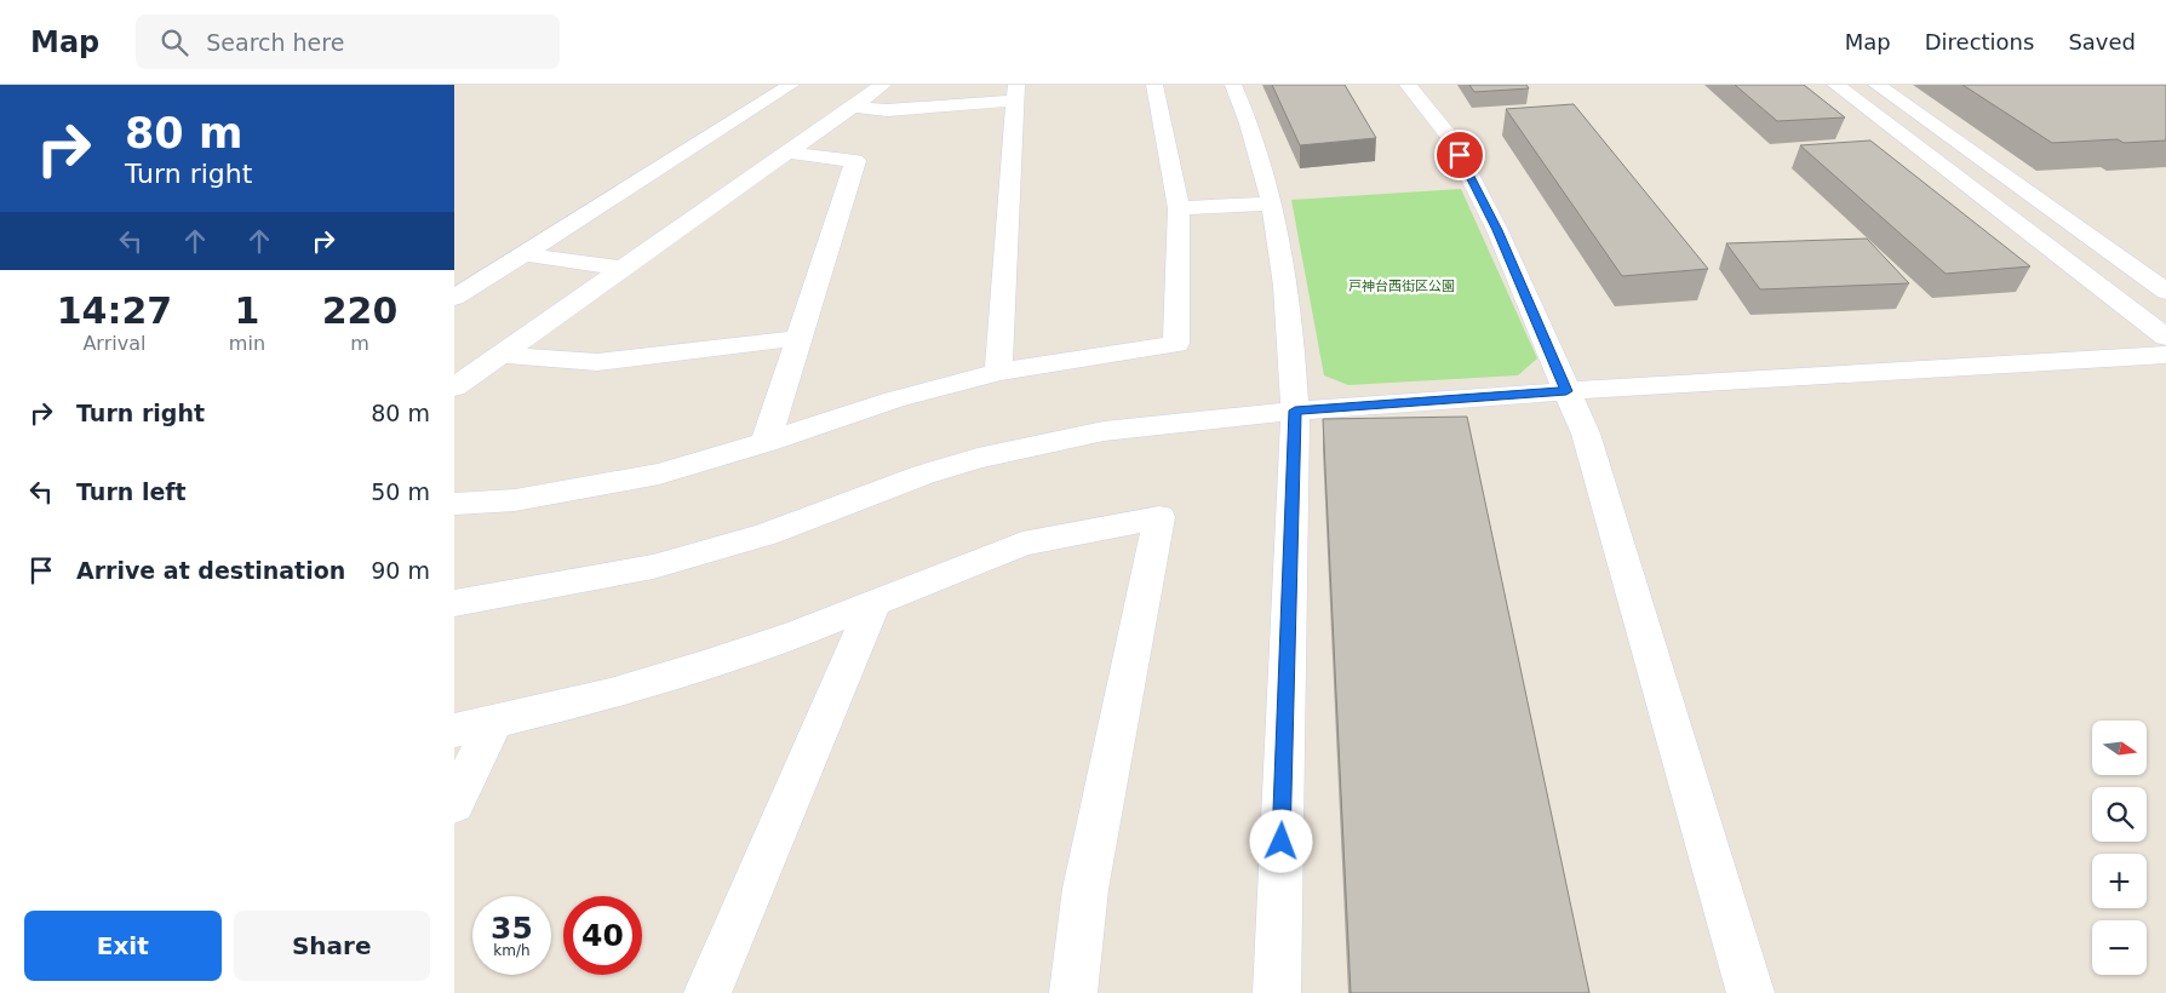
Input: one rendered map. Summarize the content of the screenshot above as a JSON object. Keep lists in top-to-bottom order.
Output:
{
  "parks": ["戸神台西街区公園"],
  "north": "right",
  "page": {
    "header": "Map",
    "search": "Search here",
    "nav": ["Map", "Directions", "Saved"],
    "turn": ["80 m", "Turn right"],
    "eta": [
      "14:27",
      "Arrival",
      "1",
      "min",
      "220",
      "m"
    ],
    "list": [
      {
        "name": "Turn right",
        "value": "80 m"
      },
      {
        "name": "Turn left",
        "value": "50 m"
      },
      {
        "name": "Arrive at destination",
        "value": "90 m"
      }
    ],
    "map_buttons": ["+", "−"],
    "speed": "35 km/h",
    "limit": "40",
    "buttons": ["Exit", "Share"]
  }
}
